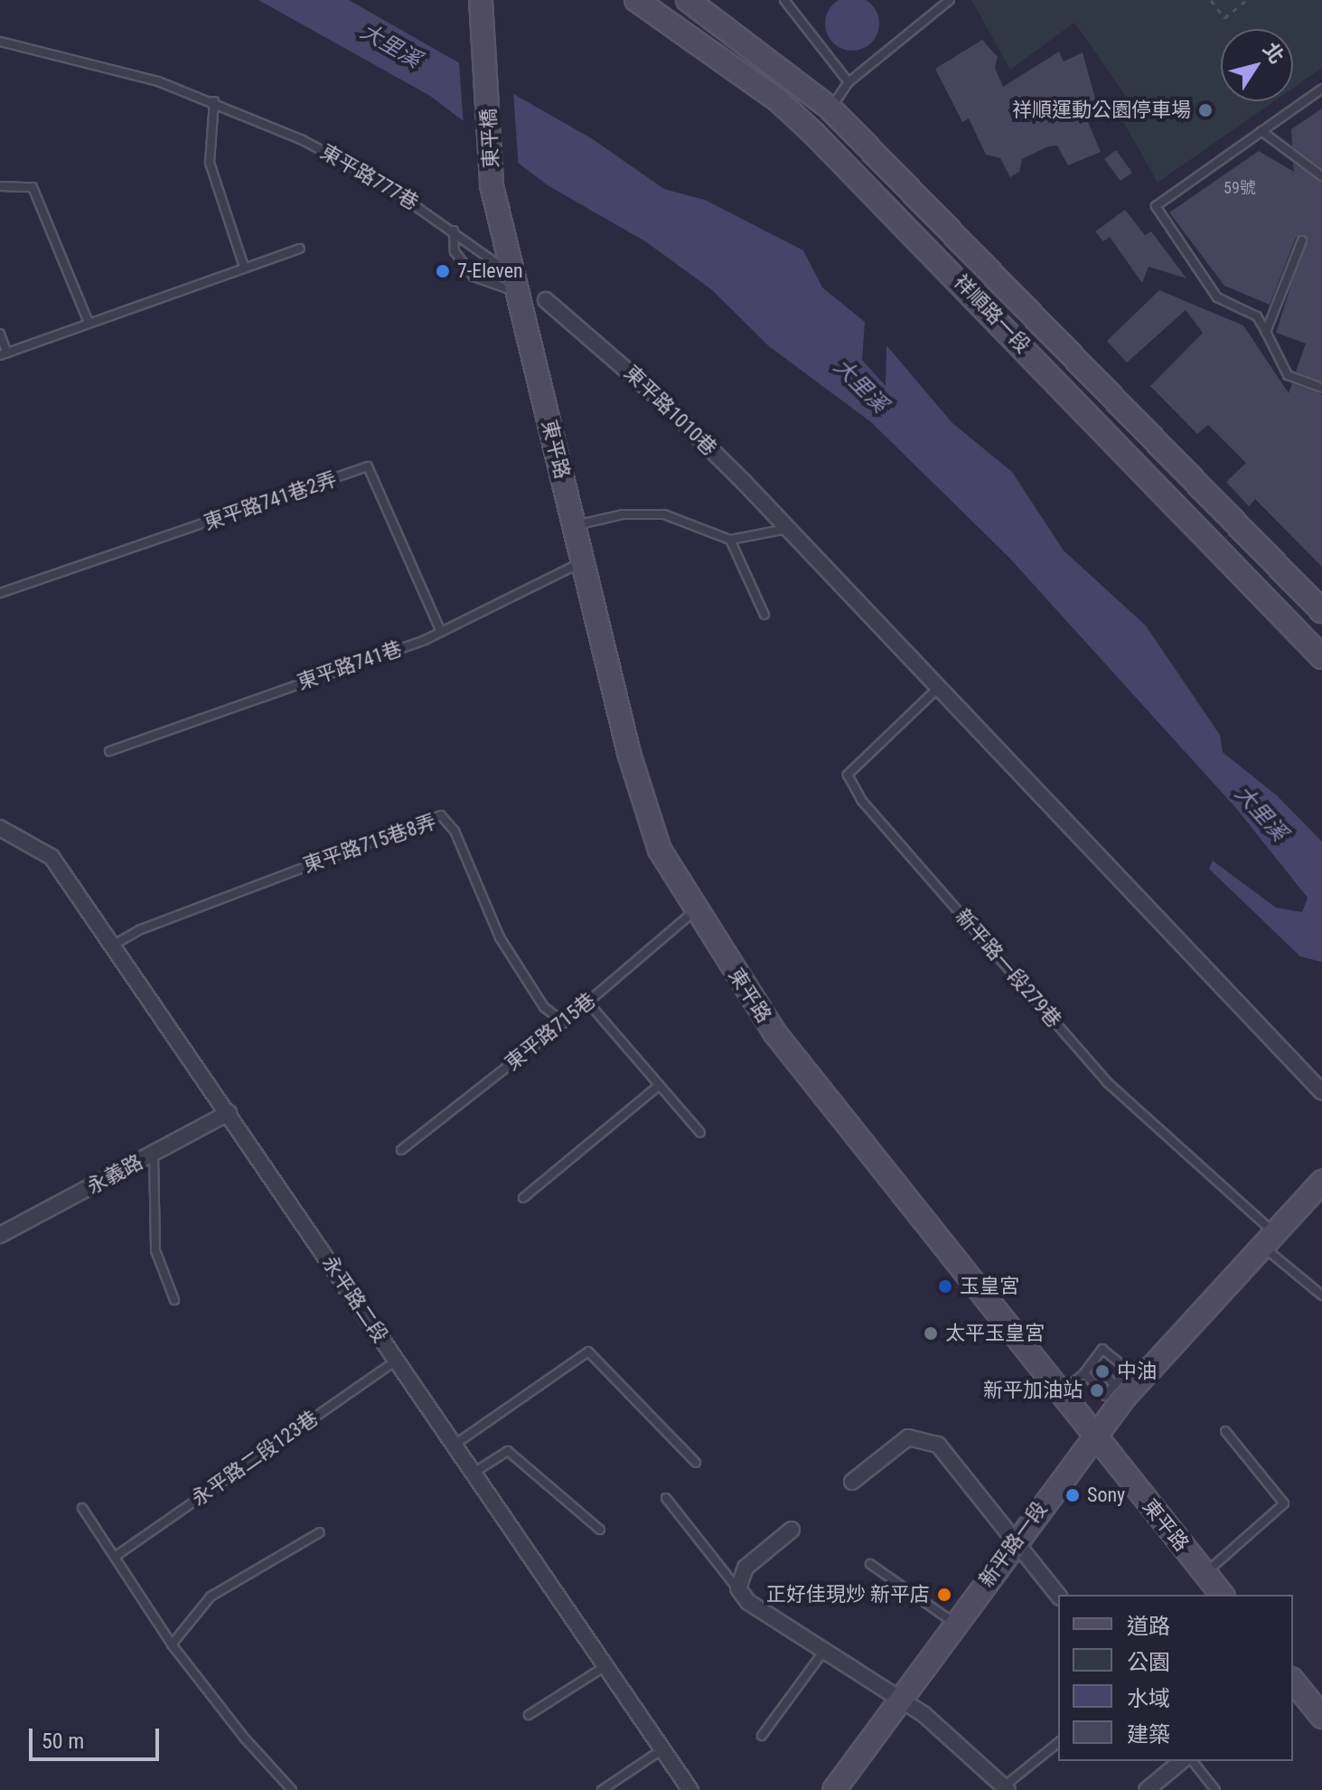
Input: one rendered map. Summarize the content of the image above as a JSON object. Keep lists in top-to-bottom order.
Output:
{
  "streets": {
    "street": [
      "東平橋",
      "祥順路一段",
      "東平路1010巷",
      "東平路",
      "永義路",
      "永平路二段",
      "新平路一段"
    ],
    "lane": [
      "東平路777巷",
      "東平路741巷2弄",
      "東平路741巷",
      "東平路715巷8弄",
      "新平路一段279巷",
      "東平路715巷",
      "永平路二段123巷"
    ]
  },
  "crossings": [
    ["東平橋", "東平路777巷"],
    ["東平橋", "東平路"],
    ["東平路777巷", "東平路"],
    ["東平路1010巷", "新平路一段279巷"],
    ["東平路", "東平路741巷"],
    ["東平路", "東平路715巷"],
    ["東平路", "新平路一段"],
    ["東平路741巷2弄", "東平路741巷"],
    ["東平路715巷8弄", "東平路715巷"],
    ["東平路715巷8弄", "永平路二段"],
    ["新平路一段279巷", "新平路一段"],
    ["永義路", "永平路二段"],
    ["永平路二段", "永平路二段123巷"]
  ],
  "water": ["大里溪"],
  "places": [
    "祥順運動公園停車場",
    "7-Eleven",
    "玉皇宮",
    "太平玉皇宮",
    "中油",
    "新平加油站",
    "Sony",
    "正好佳現炒 新平店"
  ],
  "house_numbers": ["59號"],
  "legend": [
    "道路",
    "公園",
    "水域",
    "建築"
  ],
  "scale_bar": "50 m",
  "north": "top right"
}
